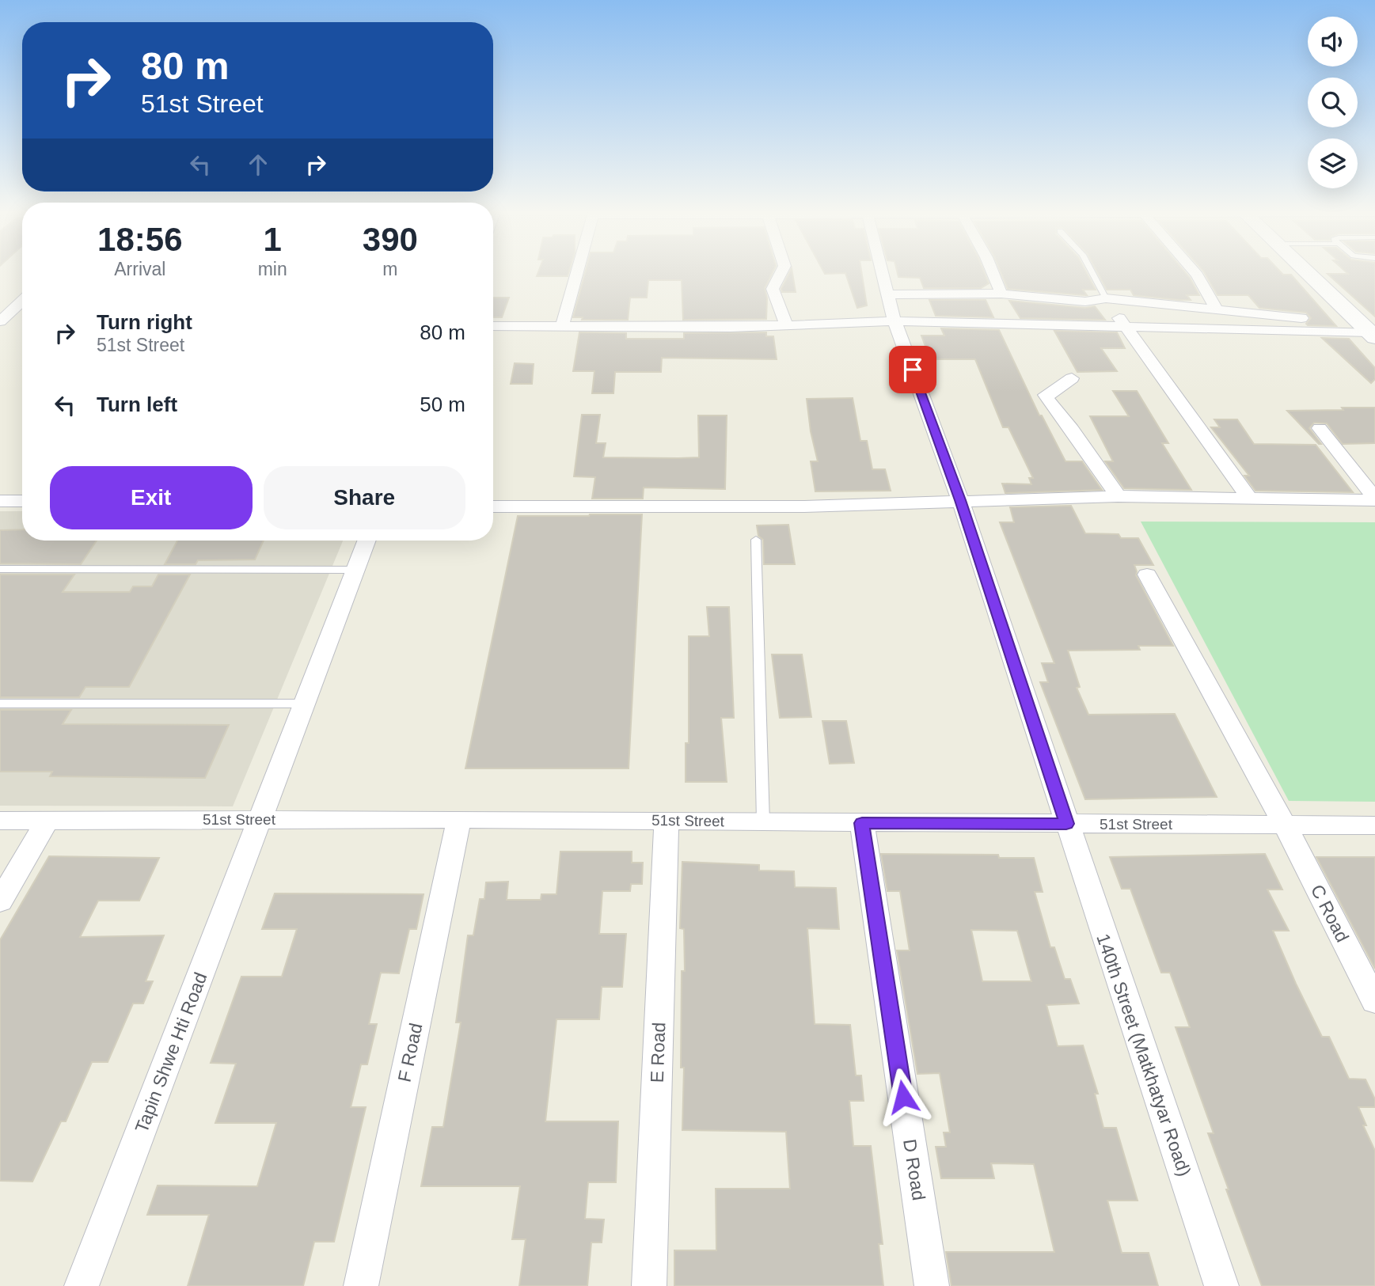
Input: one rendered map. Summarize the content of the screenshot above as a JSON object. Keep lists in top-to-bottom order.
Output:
{
  "streets": {
    "street": [
      "51st Street",
      "C Road",
      "Tapin Shwe Hti Road",
      "F Road",
      "E Road",
      "140th Street (Matkhatyar Road)",
      "D Road"
    ]
  },
  "crossings": [
    ["51st Street", "C Road"],
    ["51st Street", "Tapin Shwe Hti Road"],
    ["51st Street", "F Road"],
    ["51st Street", "E Road"],
    ["51st Street", "140th Street (Matkhatyar Road)"],
    ["51st Street", "D Road"]
  ],
  "page": {
    "turn": ["80 m", "51st Street"],
    "eta": [
      "18:56",
      "Arrival",
      "1",
      "min",
      "390",
      "m"
    ],
    "list": [
      {
        "name": "Turn right",
        "note": "51st Street",
        "value": "80 m"
      },
      {
        "name": "Turn left",
        "value": "50 m"
      }
    ],
    "buttons": ["Exit", "Share"]
  }
}
